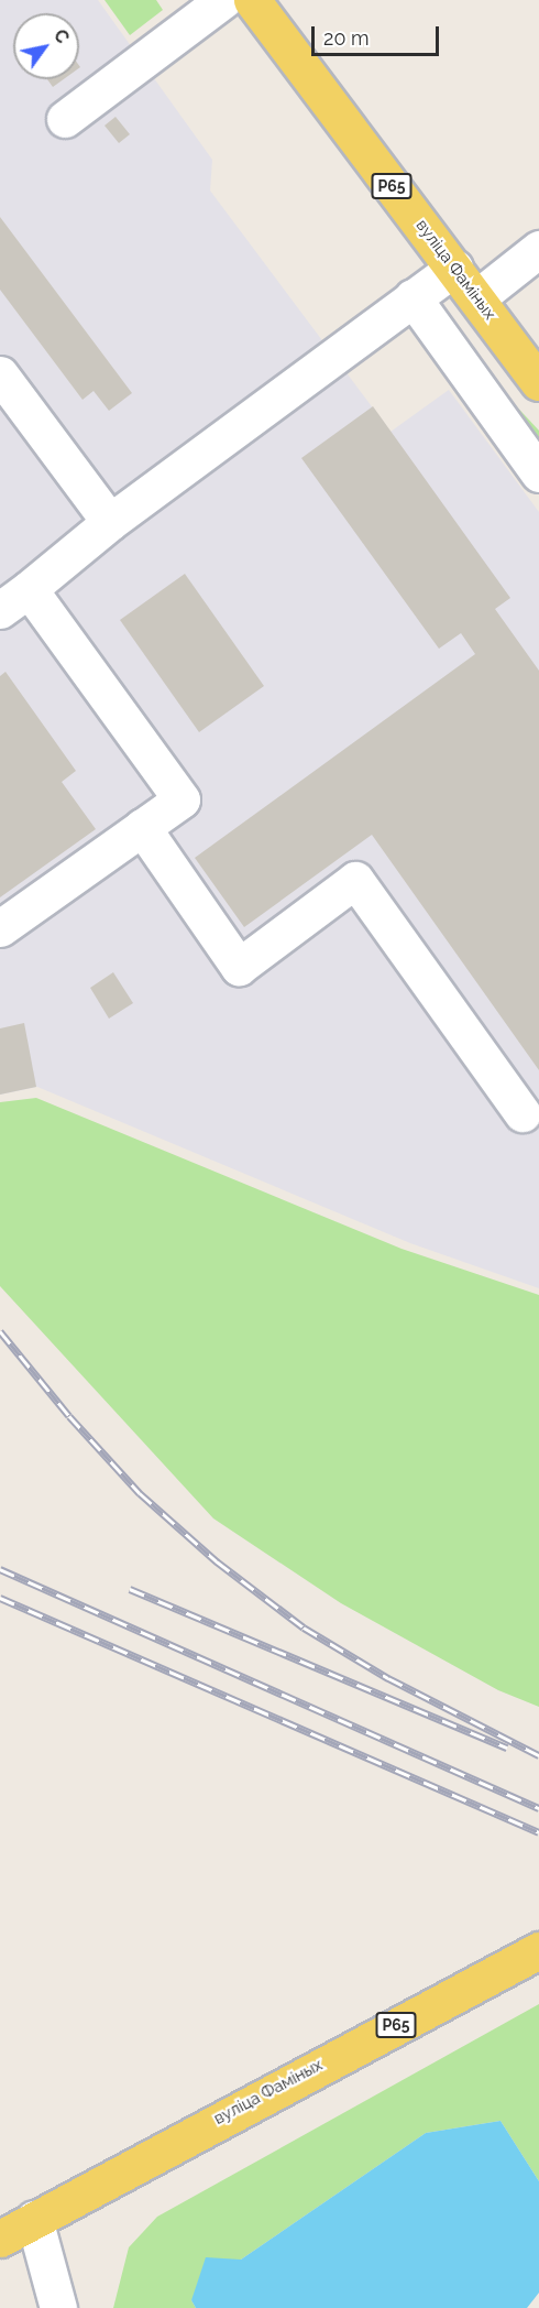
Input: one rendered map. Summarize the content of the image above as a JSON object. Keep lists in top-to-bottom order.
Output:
{
  "streets": {
    "main road": ["Р65", "вуліца Фаміных"]
  },
  "scale_bar": "20 m",
  "north": "top right"
}
